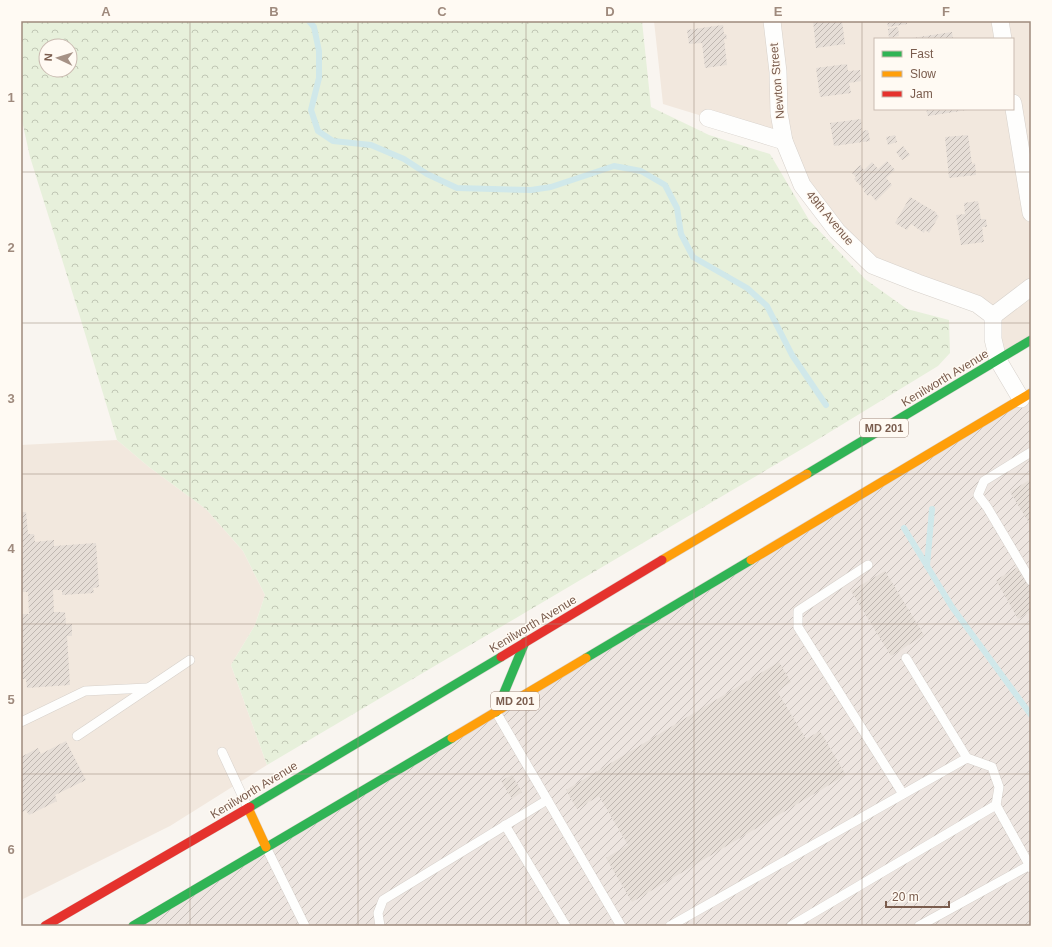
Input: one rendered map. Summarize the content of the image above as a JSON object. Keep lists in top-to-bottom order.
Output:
{
  "streets": {
    "main road": ["Kenilworth Avenue", "MD 201"],
    "street": ["Newton Street", "49th Avenue"]
  },
  "crossings": [
    ["Newton Street", "49th Avenue"]
  ],
  "legend": ["Fast", "Slow", "Jam"],
  "scale_bar": "20 m",
  "north": "left",
  "grid": {
    "columns": [
      "A",
      "B",
      "C",
      "D",
      "E",
      "F"
    ],
    "rows": [
      "1",
      "2",
      "3",
      "4",
      "5",
      "6"
    ]
  }
}
